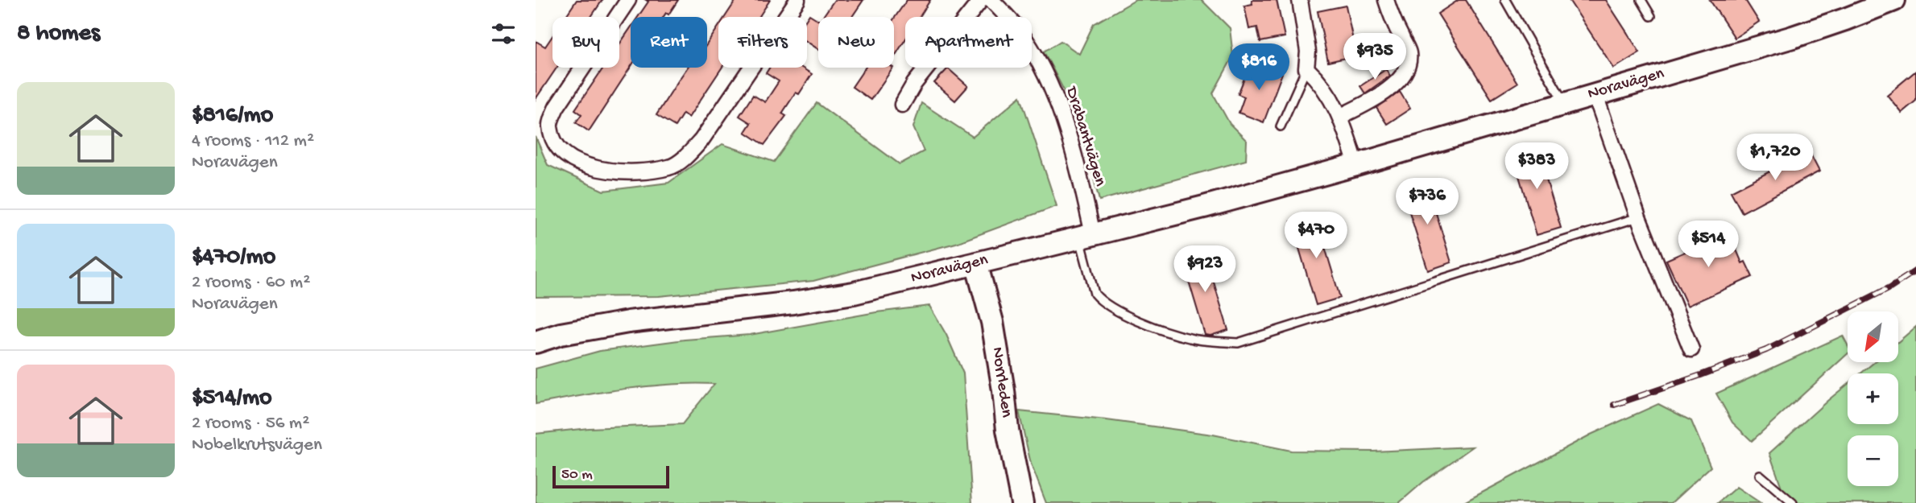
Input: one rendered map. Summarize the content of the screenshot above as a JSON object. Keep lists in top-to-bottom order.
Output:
{
  "streets": {
    "street": ["Noravägen", "Drabantvägen", "Norrleden"]
  },
  "crossings": [
    ["Noravägen", "Drabantvägen"],
    ["Noravägen", "Norrleden"]
  ],
  "scale_bar": "50 m",
  "north": "bottom left",
  "page": {
    "heading": "8 homes",
    "chip": [
      "Buy",
      "Rent",
      "Filters",
      "New",
      "Apartment"
    ],
    "price": [
      "$935",
      "$816",
      "$1,720",
      "$383",
      "$736",
      "$470",
      "$514",
      "$923"
    ],
    "list": [
      {
        "name": "$816/mo",
        "note": "4 rooms · 112 m² · Noravägen"
      },
      {
        "name": "$470/mo",
        "note": "2 rooms · 60 m² · Noravägen"
      },
      {
        "name": "$514/mo",
        "note": "2 rooms · 56 m² · Nobelkrutsvägen"
      }
    ],
    "map_buttons": ["+", "−"],
    "scale": "50 m"
  }
}
